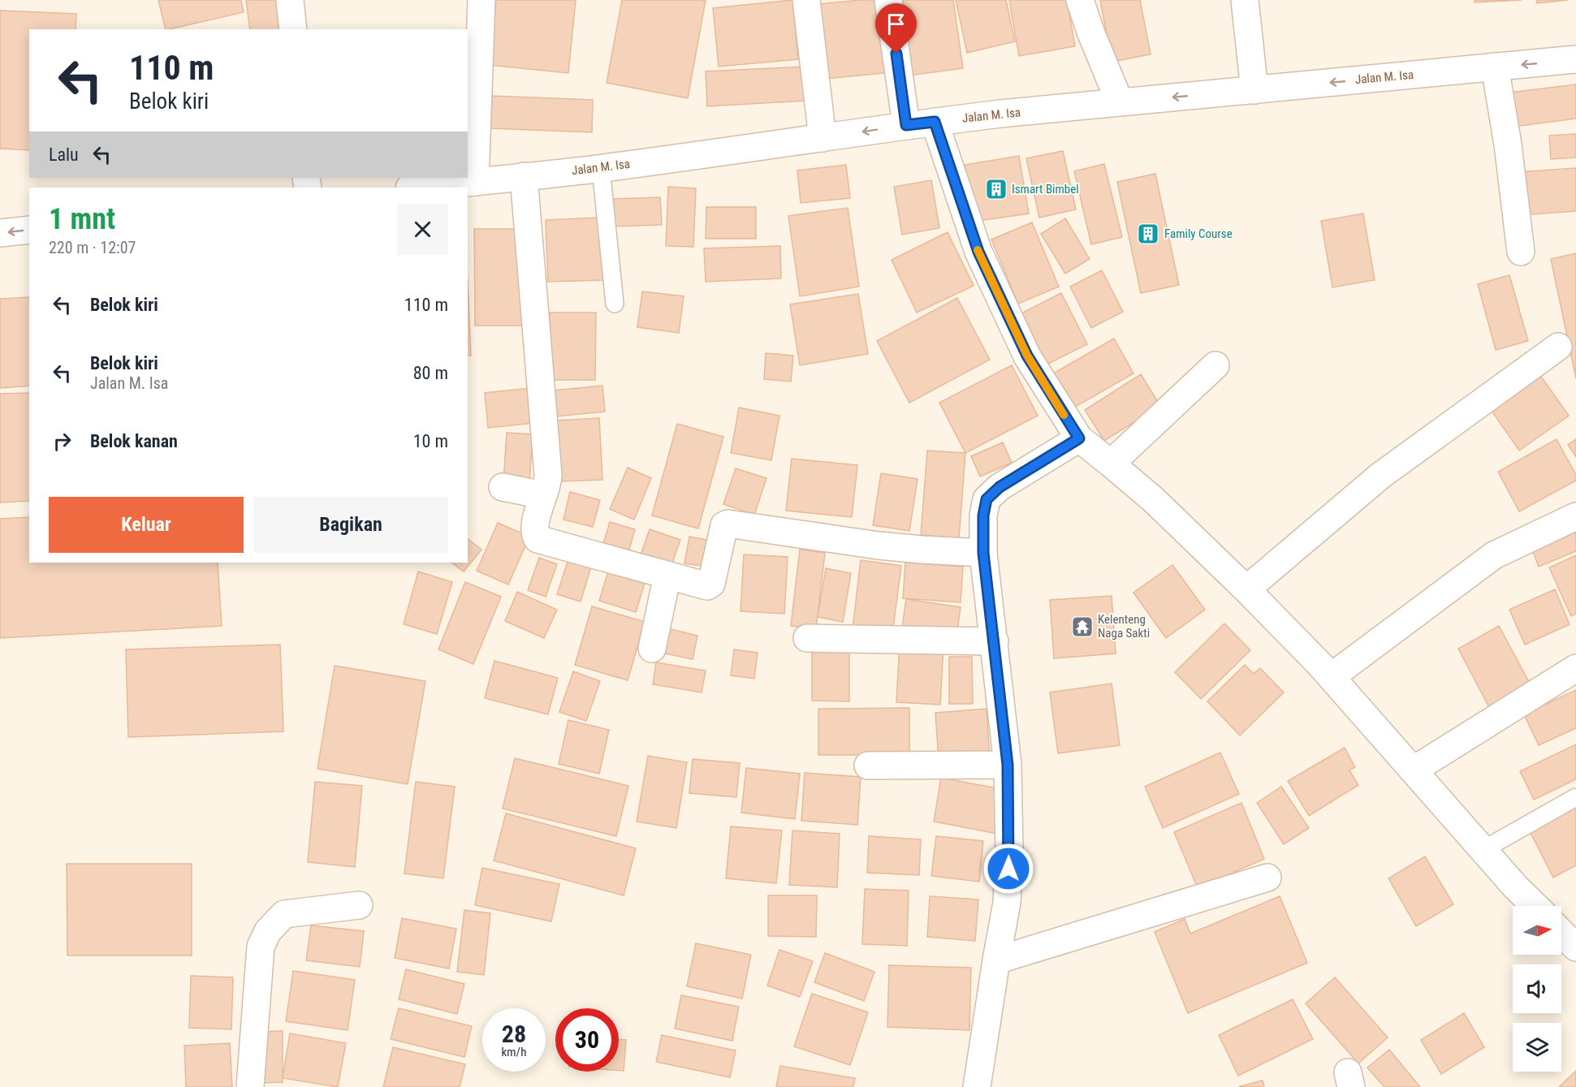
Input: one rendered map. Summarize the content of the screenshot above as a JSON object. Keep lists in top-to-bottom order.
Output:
{
  "streets": {
    "street": ["Jalan M. Isa"]
  },
  "one_way": ["Jalan M. Isa"],
  "places": {
    "building": ["Ismart Bimbel", "Family Course"],
    "temple": ["Kelenteng Naga Sakti"]
  },
  "north": "right",
  "page": {
    "turn": ["110 m", "Belok kiri"],
    "then": "Lalu",
    "heading": ["1 mnt", "220 m · 12:07"],
    "list": [
      {
        "name": "Belok kiri",
        "value": "110 m"
      },
      {
        "name": "Belok kiri",
        "note": "Jalan M. Isa",
        "value": "80 m"
      },
      {
        "name": "Belok kanan",
        "value": "10 m"
      }
    ],
    "buttons": ["Keluar", "Bagikan"],
    "speed": "28 km/h",
    "limit": "30"
  }
}
